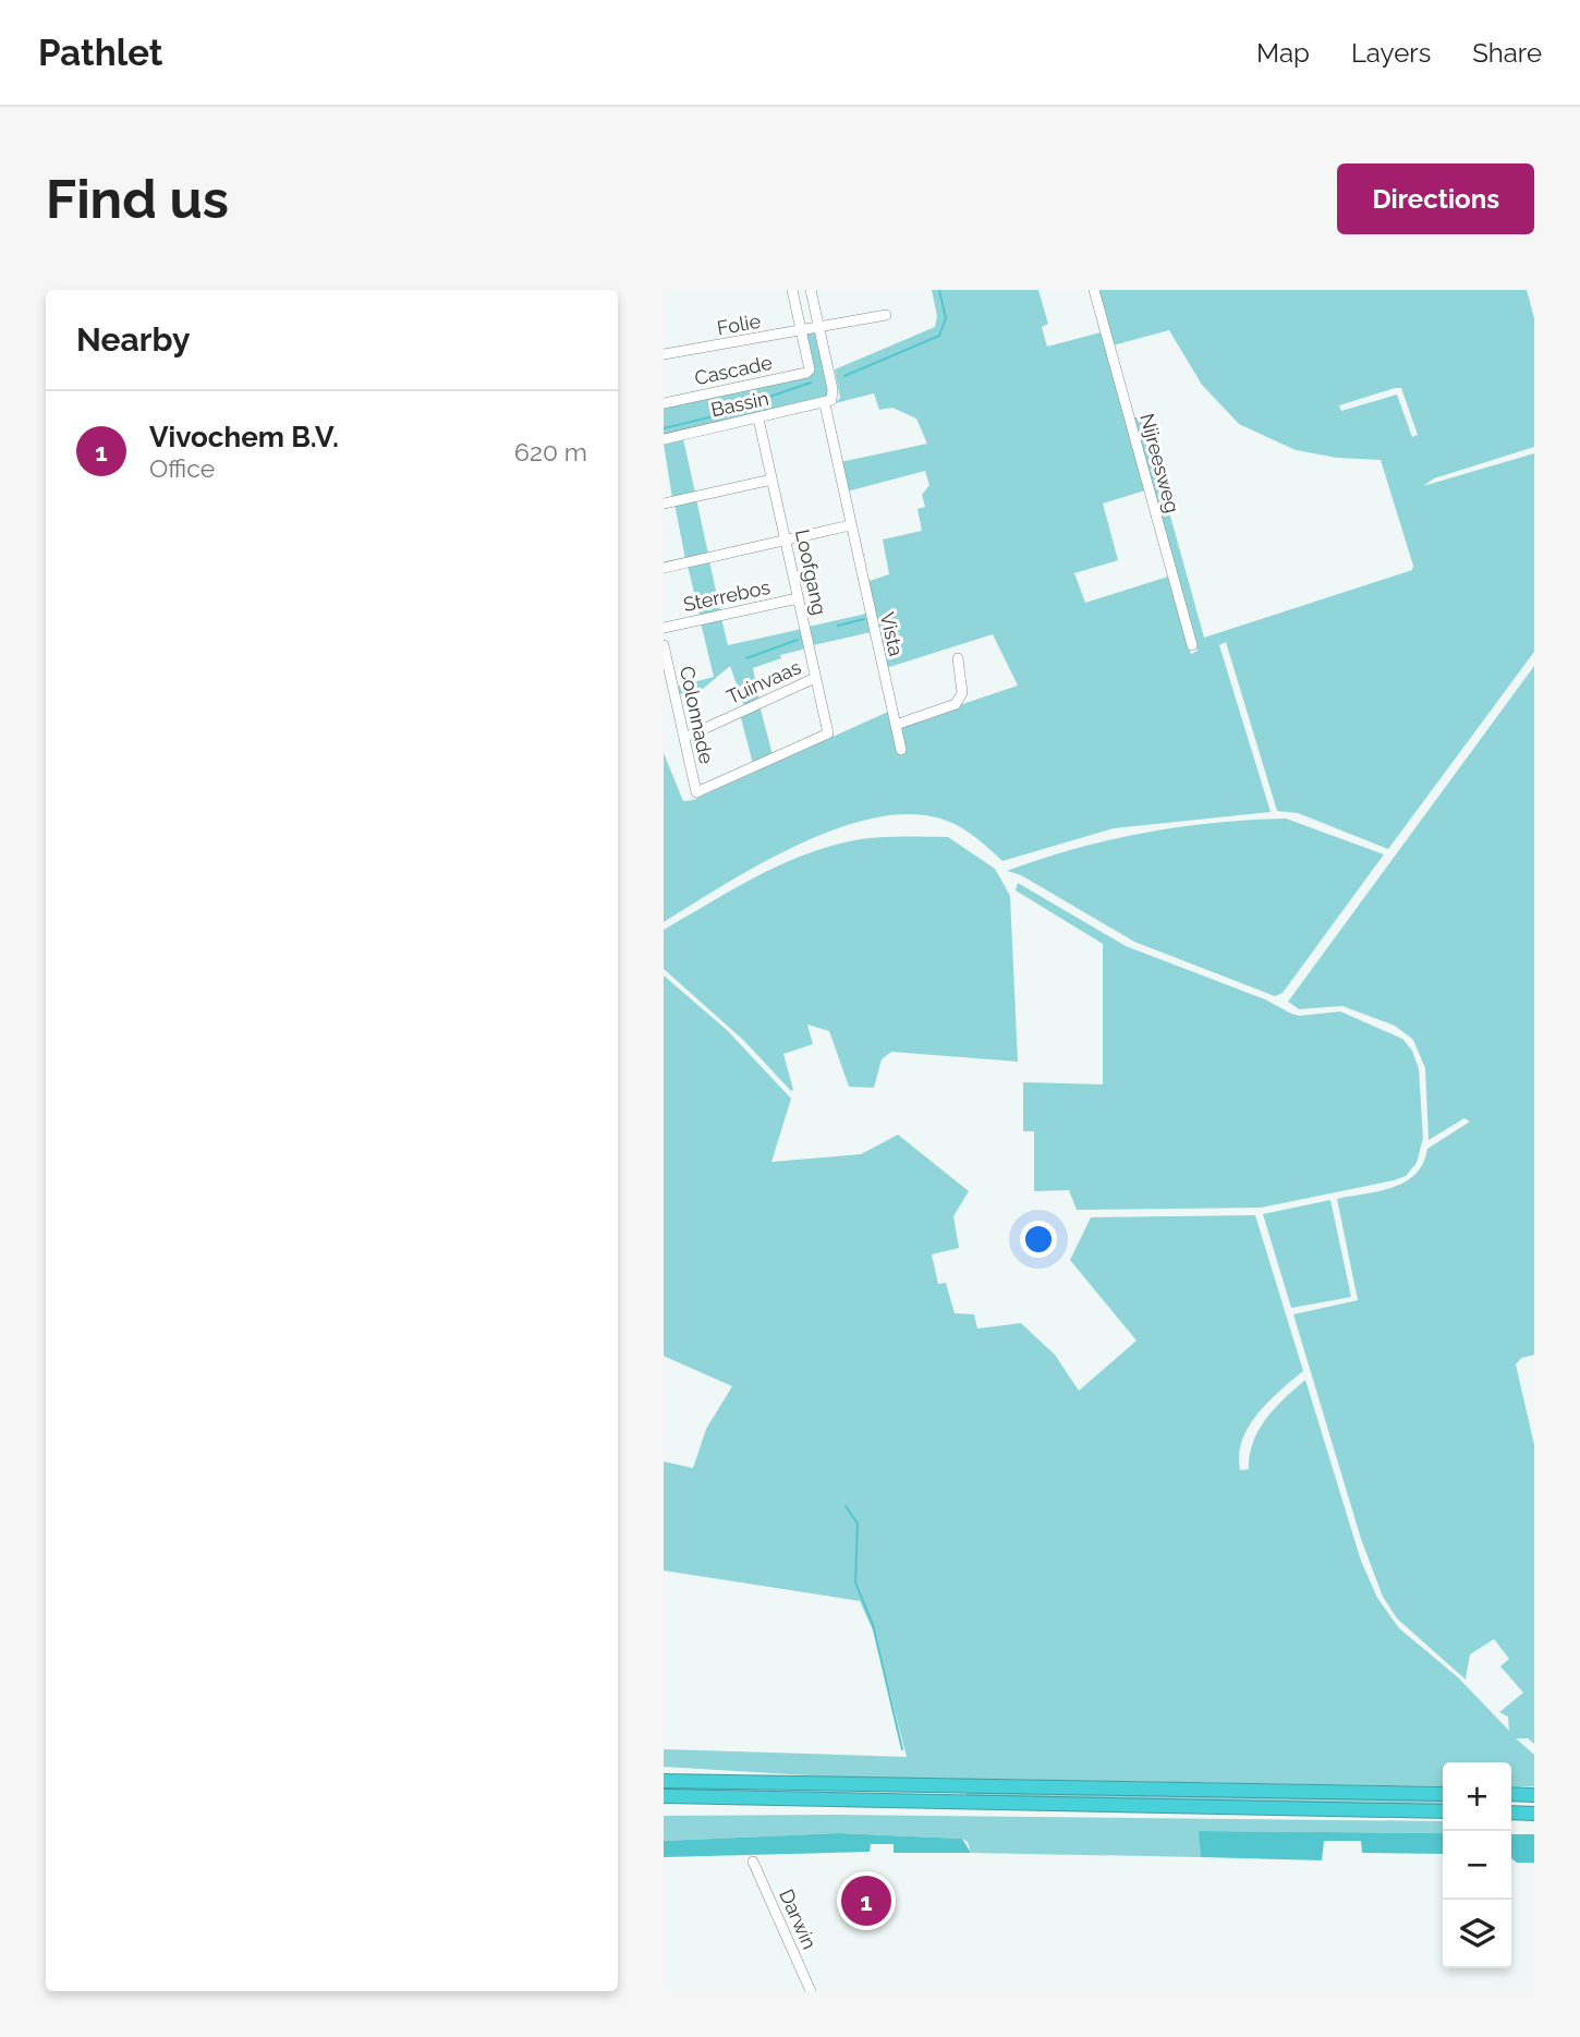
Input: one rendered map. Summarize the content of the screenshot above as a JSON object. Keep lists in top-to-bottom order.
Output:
{
  "streets": {
    "street": [
      "Folie",
      "Cascade",
      "Bassin",
      "Nijreesweg",
      "Loofgang",
      "Sterrebos",
      "Vista",
      "Tuinvaas",
      "Colonnade",
      "Darwin"
    ]
  },
  "crossings": [
    ["Folie", "Cascade"],
    ["Folie", "Vista"],
    ["Bassin", "Loofgang"],
    ["Bassin", "Vista"],
    ["Loofgang", "Sterrebos"],
    ["Loofgang", "Tuinvaas"],
    ["Loofgang", "Colonnade"],
    ["Tuinvaas", "Colonnade"]
  ],
  "page": {
    "header": "Pathlet",
    "nav": ["Map", "Layers", "Share"],
    "buttons": "Directions",
    "title": "Find us",
    "heading": "Nearby",
    "list": [
      {
        "mark": "1",
        "name": "Vivochem B.V.",
        "note": "Office",
        "value": "620 m"
      }
    ],
    "map_buttons": ["+", "−"],
    "pins": "1"
  }
}
